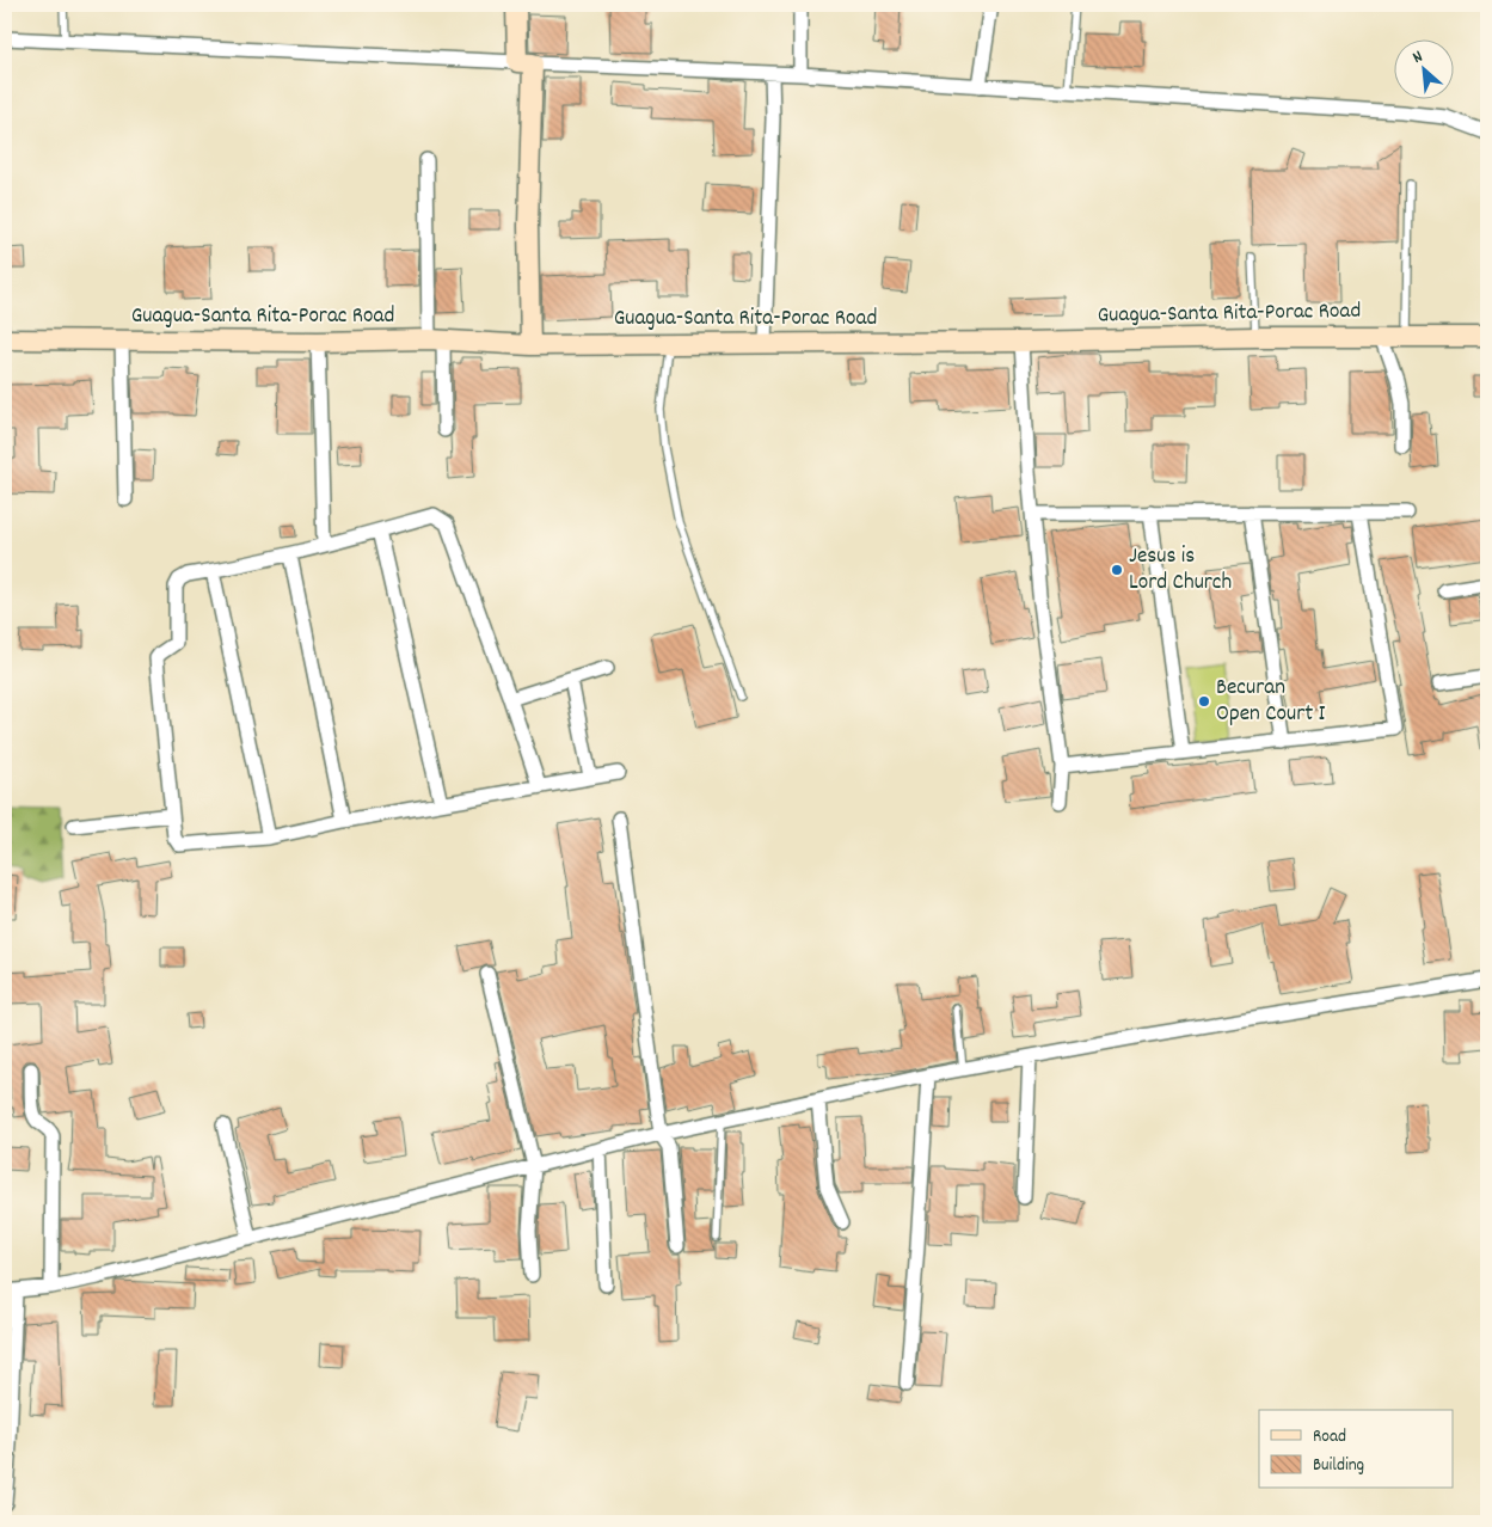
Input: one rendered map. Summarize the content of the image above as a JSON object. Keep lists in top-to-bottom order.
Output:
{
  "streets": {
    "main road": ["Guagua-Santa Rita-Porac Road"]
  },
  "places": ["Jesus is Lord Church", "Becuran Open Court I"],
  "legend": ["Road", "Building"],
  "north": "top left"
}
